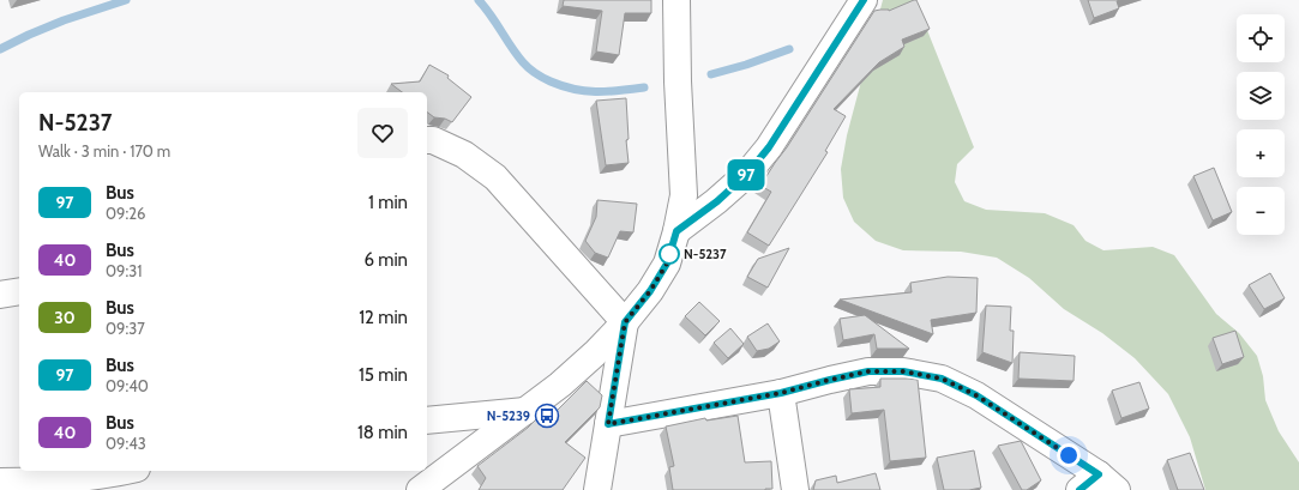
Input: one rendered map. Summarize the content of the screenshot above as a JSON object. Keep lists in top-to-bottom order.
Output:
{
  "places": {
    "other": ["N-5237"],
    "bus stop": ["N-5239"]
  },
  "lines": ["bus line 97"],
  "page": {
    "on_map": "97",
    "map_buttons": ["+", "−"],
    "heading": ["N-5237", "Walk · 3 min · 170 m"],
    "list": [
      {
        "mark": "97",
        "name": "Bus",
        "note": "09:26",
        "value": "1 min"
      },
      {
        "mark": "40",
        "name": "Bus",
        "note": "09:31",
        "value": "6 min"
      },
      {
        "mark": "30",
        "name": "Bus",
        "note": "09:37",
        "value": "12 min"
      },
      {
        "mark": "97",
        "name": "Bus",
        "note": "09:40",
        "value": "15 min"
      },
      {
        "mark": "40",
        "name": "Bus",
        "note": "09:43",
        "value": "18 min"
      }
    ]
  }
}
